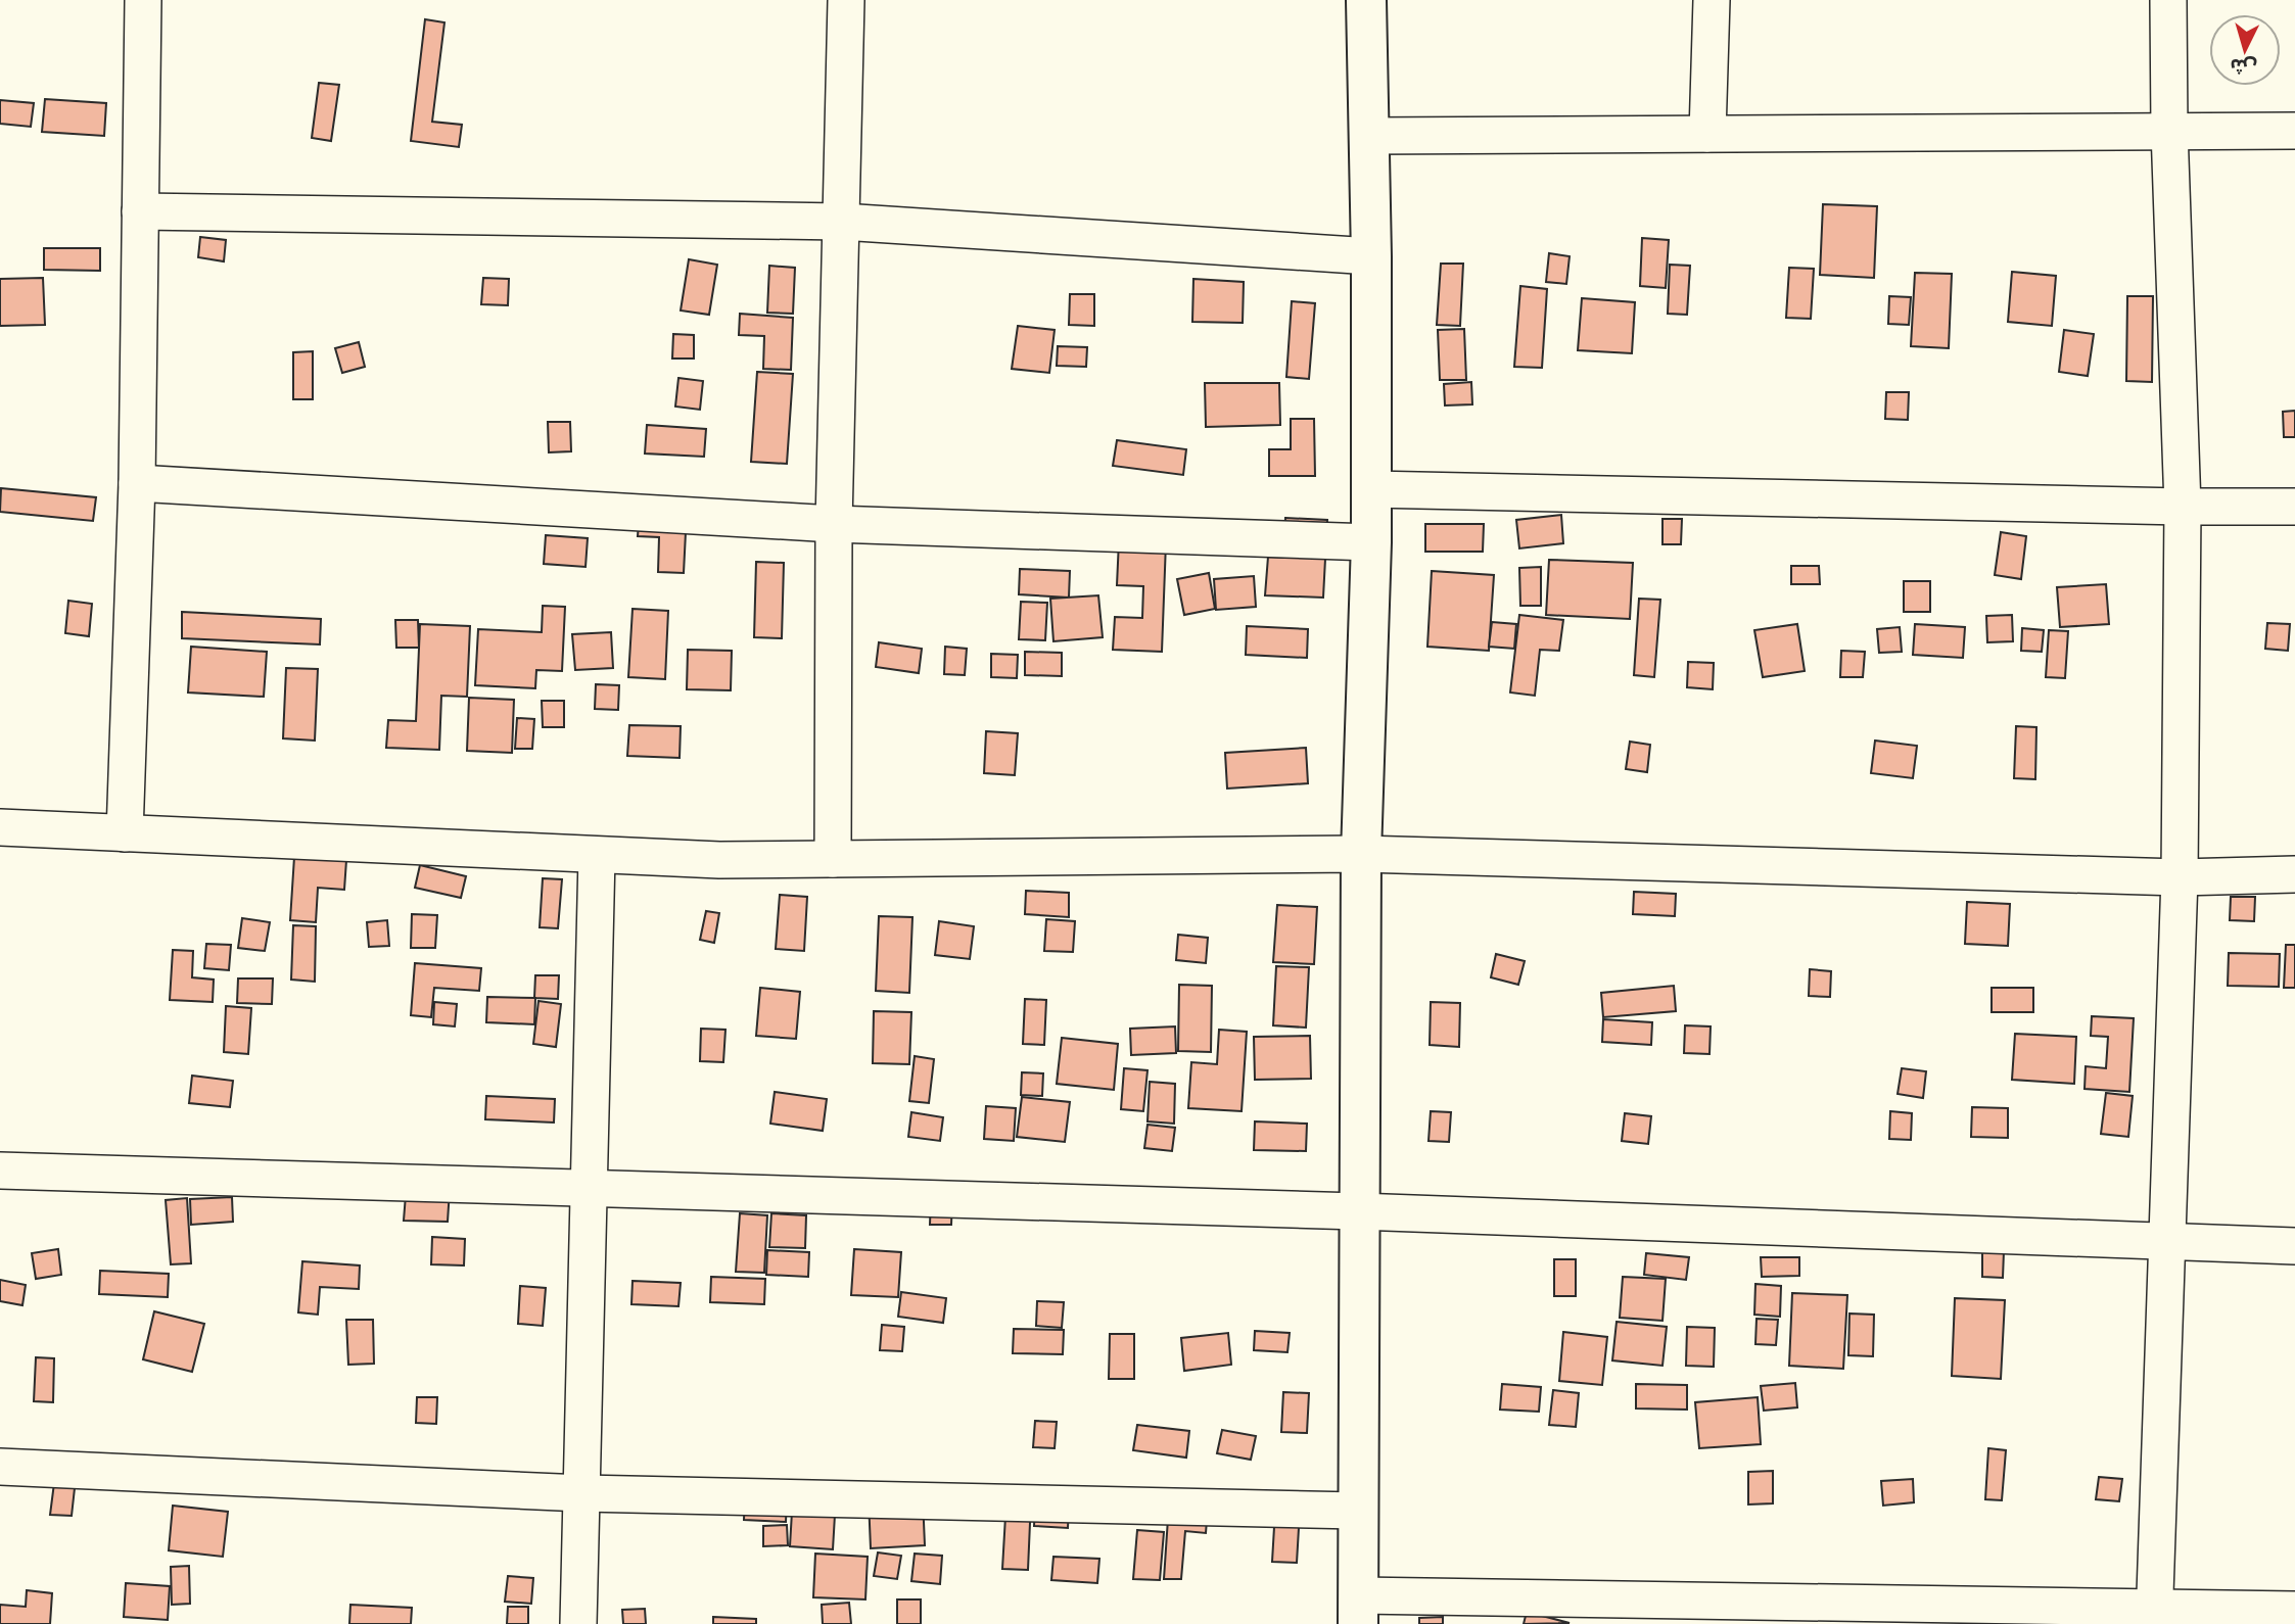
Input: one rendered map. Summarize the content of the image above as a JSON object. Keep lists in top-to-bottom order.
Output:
{
  "north": "bottom"
}
